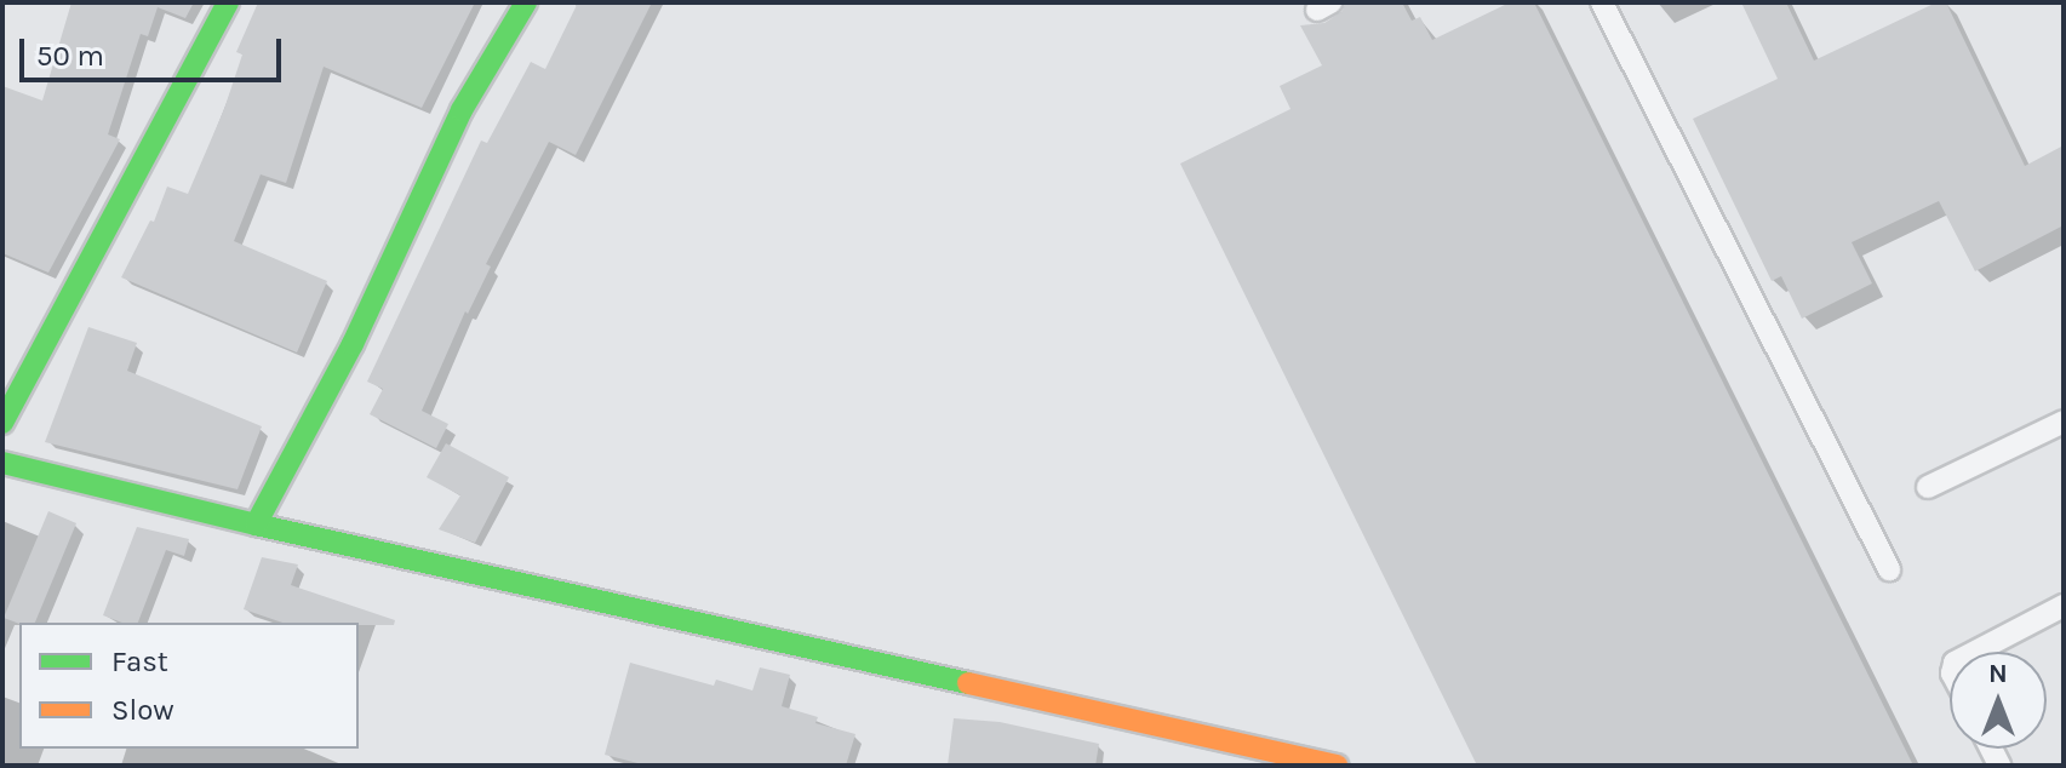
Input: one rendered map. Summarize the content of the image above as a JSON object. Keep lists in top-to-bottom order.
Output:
{
  "legend": ["Fast", "Slow"],
  "scale_bar": "50 m",
  "north": "top"
}
